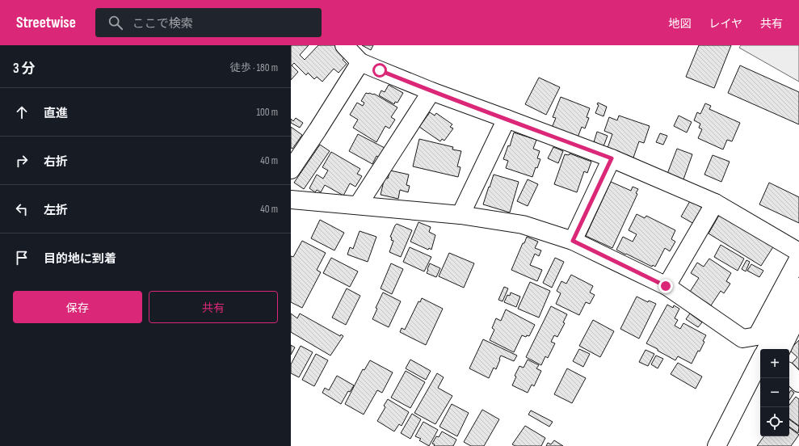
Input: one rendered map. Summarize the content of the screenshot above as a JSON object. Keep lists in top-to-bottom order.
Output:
{
  "page": {
    "header": "Streetwise",
    "search": "ここで検索",
    "nav": ["地図", "レイヤ", "共有"],
    "heading": ["3 分", "徒歩 · 180 m"],
    "list": [
      ["直進", "100 m"],
      ["右折", "40 m"],
      ["左折", "40 m"],
      "目的地に到着"
    ],
    "buttons": ["保存", "共有"],
    "map_buttons": ["+", "−"]
  }
}
